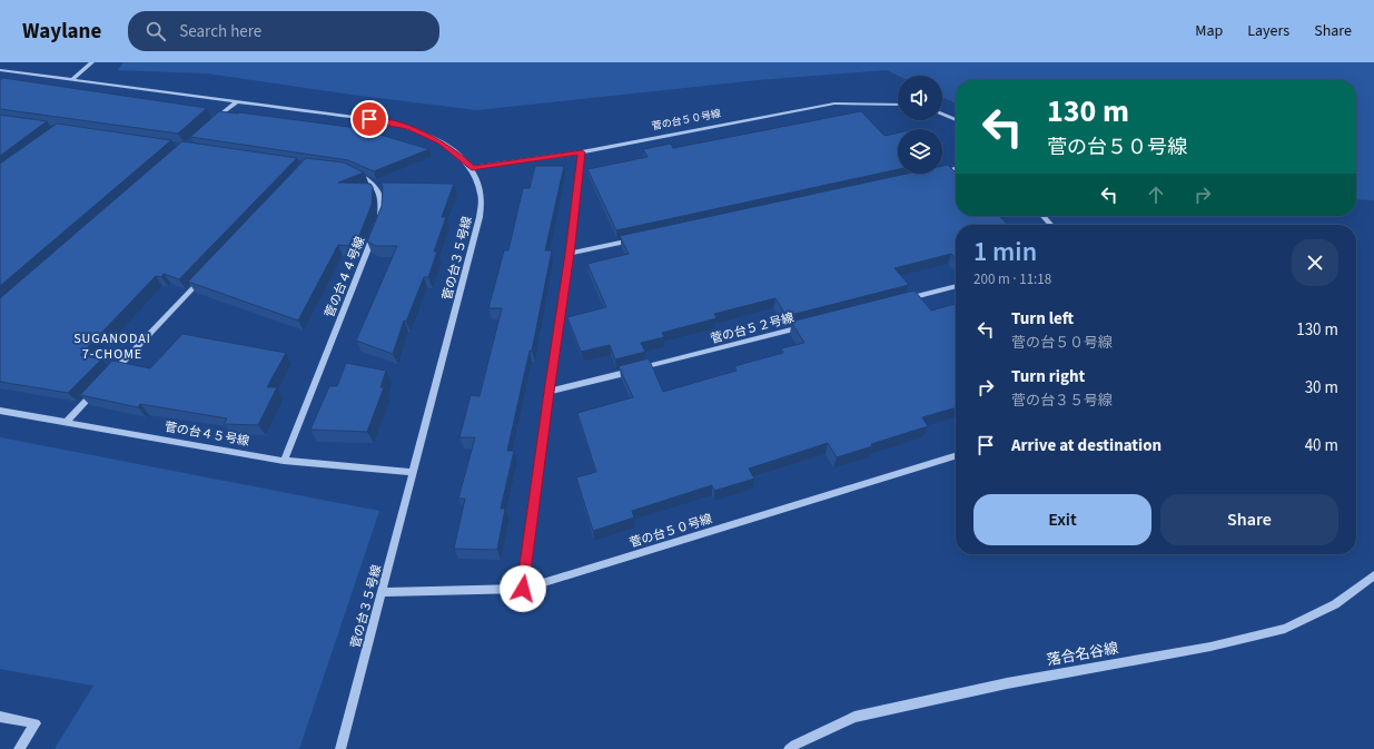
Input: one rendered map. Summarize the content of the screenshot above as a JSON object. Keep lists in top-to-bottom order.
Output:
{
  "streets": {
    "street": [
      "菅の台５０号線",
      "菅の台３５号線",
      "菅の台４４号線",
      "菅の台５２号線",
      "菅の台４５号線",
      "落合名谷線"
    ]
  },
  "crossings": [
    ["菅の台５０号線", "菅の台３５号線"],
    ["菅の台３５号線", "菅の台４５号線"],
    ["菅の台４４号線", "菅の台４５号線"]
  ],
  "districts": ["SUGANODAI 7-CHOME"],
  "page": {
    "header": "Waylane",
    "search": "Search here",
    "nav": ["Map", "Layers", "Share"],
    "turn": ["130 m", "菅の台５０号線"],
    "heading": ["1 min", "200 m · 11:18"],
    "list": [
      {
        "name": "Turn left",
        "note": "菅の台５０号線",
        "value": "130 m"
      },
      {
        "name": "Turn right",
        "note": "菅の台３５号線",
        "value": "30 m"
      },
      {
        "name": "Arrive at destination",
        "value": "40 m"
      }
    ],
    "buttons": ["Exit", "Share"]
  }
}
